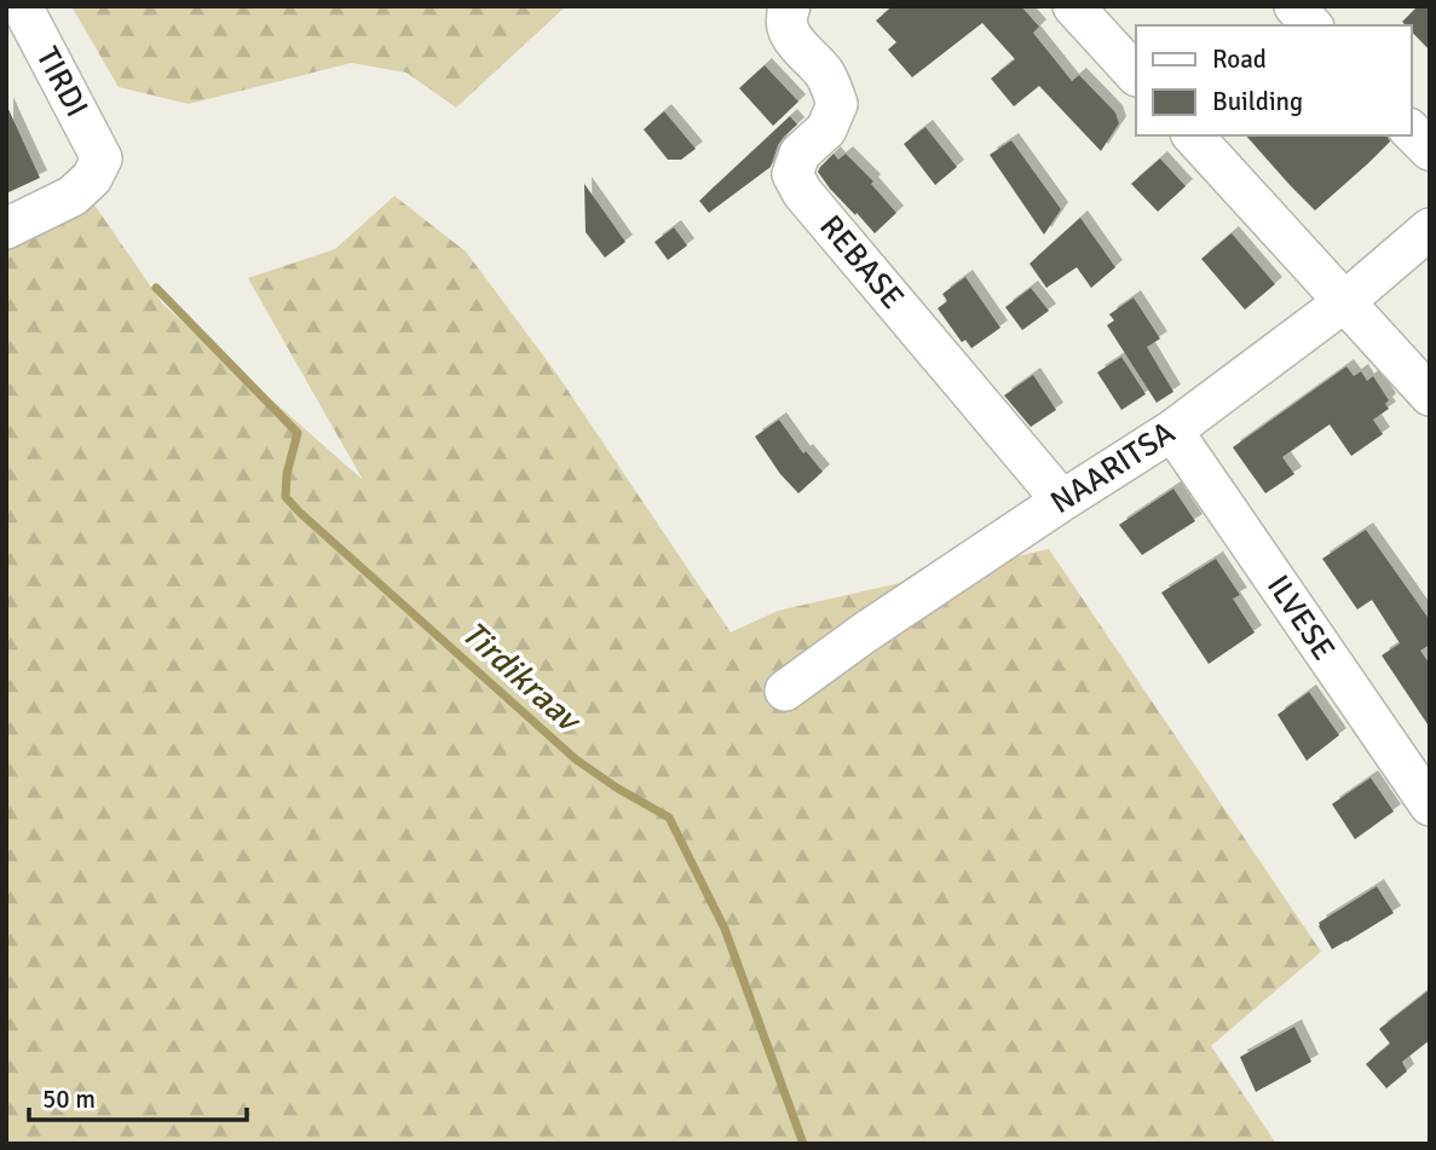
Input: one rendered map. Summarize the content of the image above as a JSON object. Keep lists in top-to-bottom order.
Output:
{
  "streets": {
    "street": [
      "TIRDI",
      "REBASE",
      "NAARITSA",
      "ILVESE"
    ]
  },
  "crossings": [
    ["REBASE", "NAARITSA"],
    ["NAARITSA", "ILVESE"]
  ],
  "water": ["Tirdikraav"],
  "legend": ["Road", "Building"],
  "scale_bar": "50 m"
}
